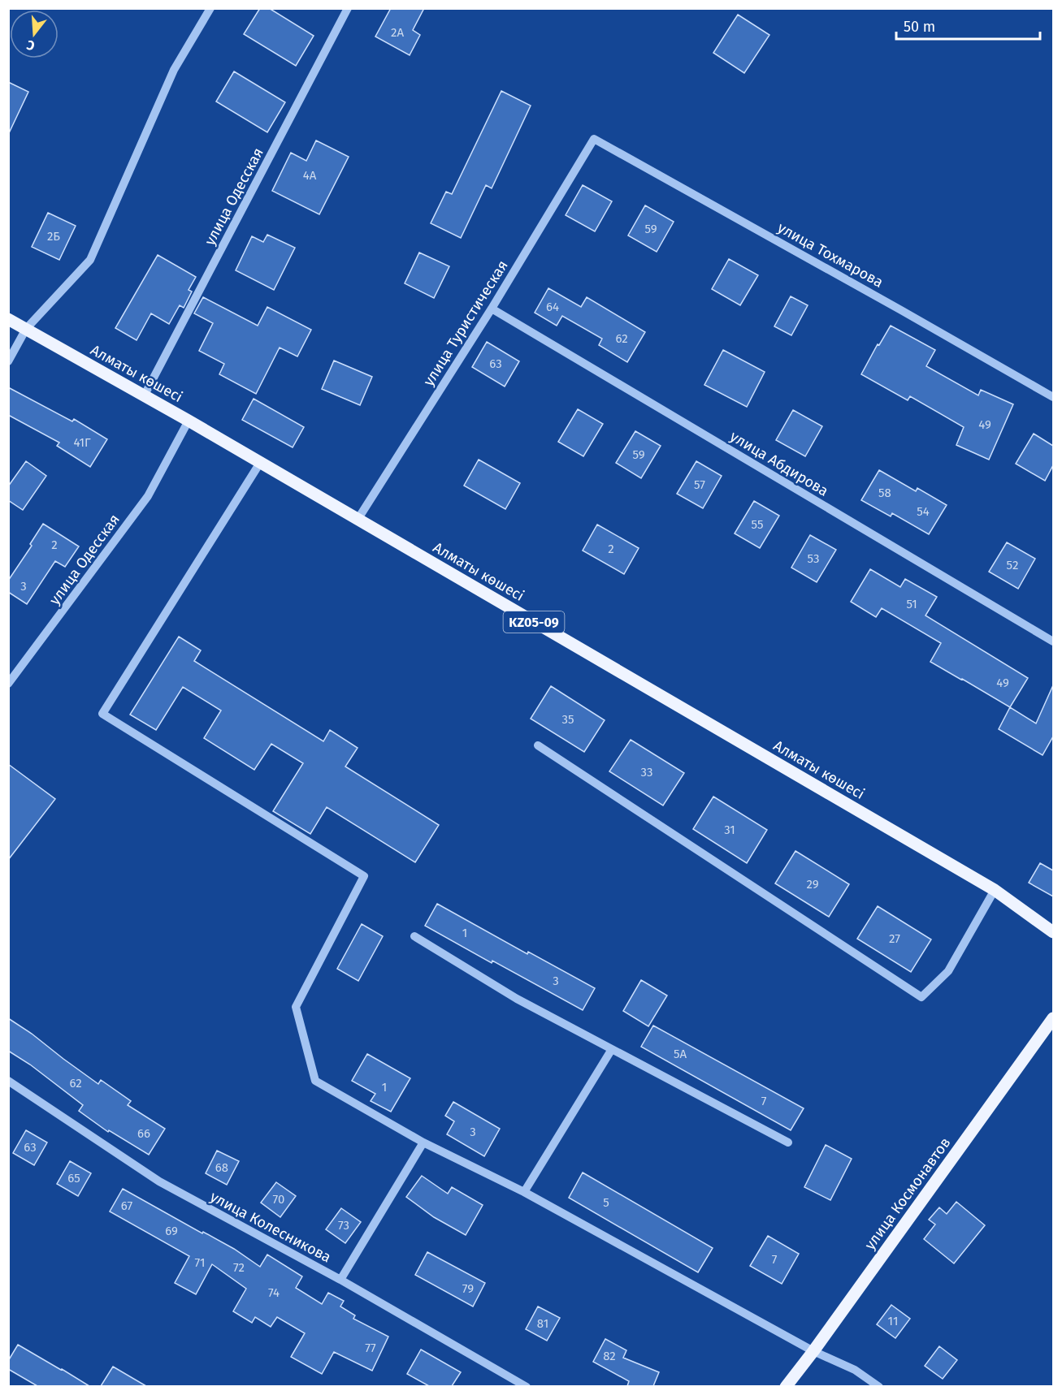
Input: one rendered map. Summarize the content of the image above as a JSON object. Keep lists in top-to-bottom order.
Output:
{
  "streets": {
    "main road": ["Алматы көшесі", "KZ05-09", "улица Космонавтов"],
    "street": [
      "улица Одесская",
      "улица Тохмарова",
      "улица Туристическая",
      "улица Абдирова",
      "улица Колесникова"
    ]
  },
  "crossings": [
    ["улица Одесская", "Алматы көшесі"],
    ["улица Тохмарова", "улица Туристическая"],
    ["улица Туристическая", "Алматы көшесі"],
    ["улица Туристическая", "улица Абдирова"]
  ],
  "house_numbers": [
    "2А",
    "4А",
    "59",
    "2Б",
    "64",
    "62",
    "63",
    "49",
    "41Г",
    "59",
    "57",
    "58",
    "54",
    "55",
    "2",
    "2",
    "53",
    "52",
    "3",
    "51",
    "49",
    "35",
    "33",
    "31",
    "29",
    "1",
    "27",
    "3",
    "5А",
    "62",
    "1",
    "7",
    "3",
    "66",
    "63",
    "68",
    "65",
    "70",
    "5",
    "67",
    "73",
    "69",
    "7",
    "71",
    "72",
    "79",
    "74",
    "11",
    "81",
    "77",
    "82"
  ],
  "scale_bar": "50 m",
  "north": "bottom"
}
